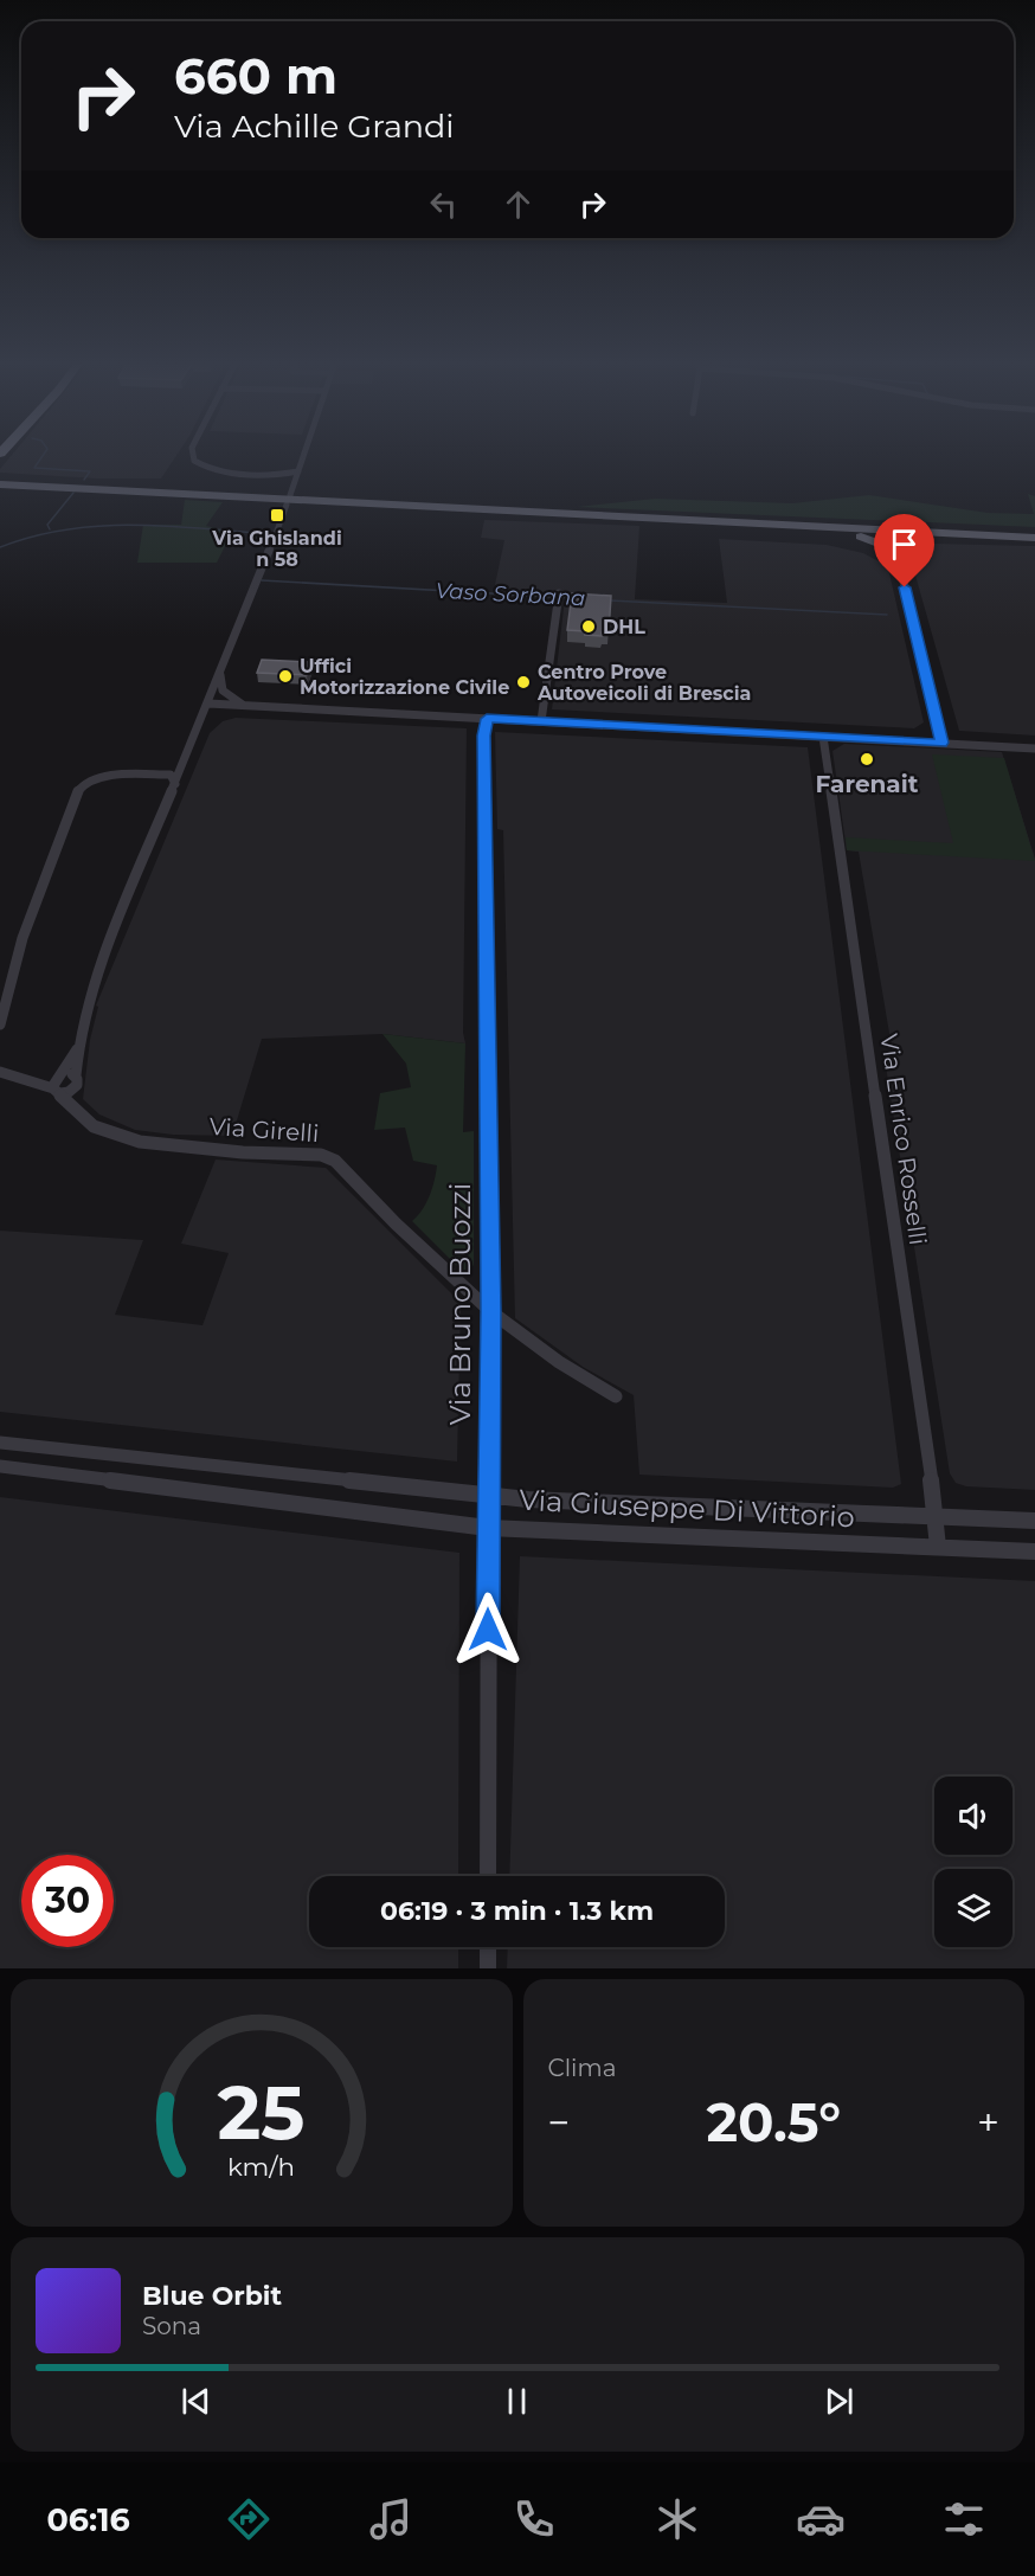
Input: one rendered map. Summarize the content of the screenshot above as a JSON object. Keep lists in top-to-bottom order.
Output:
{
  "streets": {
    "street": [
      "Via Girelli",
      "Via Enrico Rosselli",
      "Via Bruno Buozzi",
      "Via Giuseppe Di Vittorio"
    ]
  },
  "crossings": [
    ["Via Girelli", "Via Bruno Buozzi"],
    ["Via Enrico Rosselli", "Via Giuseppe Di Vittorio"],
    ["Via Bruno Buozzi", "Via Giuseppe Di Vittorio"]
  ],
  "water": ["Vaso Sorbana"],
  "places": {
    "transit": ["Via Ghislandi n 58"],
    "other": [
      "DHL",
      "Uffici Motorizzazione Civile",
      "Centro Prove Autoveicoli di Brescia",
      "Farenait"
    ]
  },
  "page": {
    "turn": ["660 m", "Via Achille Grandi"],
    "limit": "30",
    "trip": "06:19 · 3 min · 1.3 km",
    "tile": "Clima",
    "heat": ["−", "20.5°", "+"],
    "song": ["Blue Orbit", "Sona"],
    "tabs": "06:16",
    "gauge": ["25", "km/h"]
  }
}
